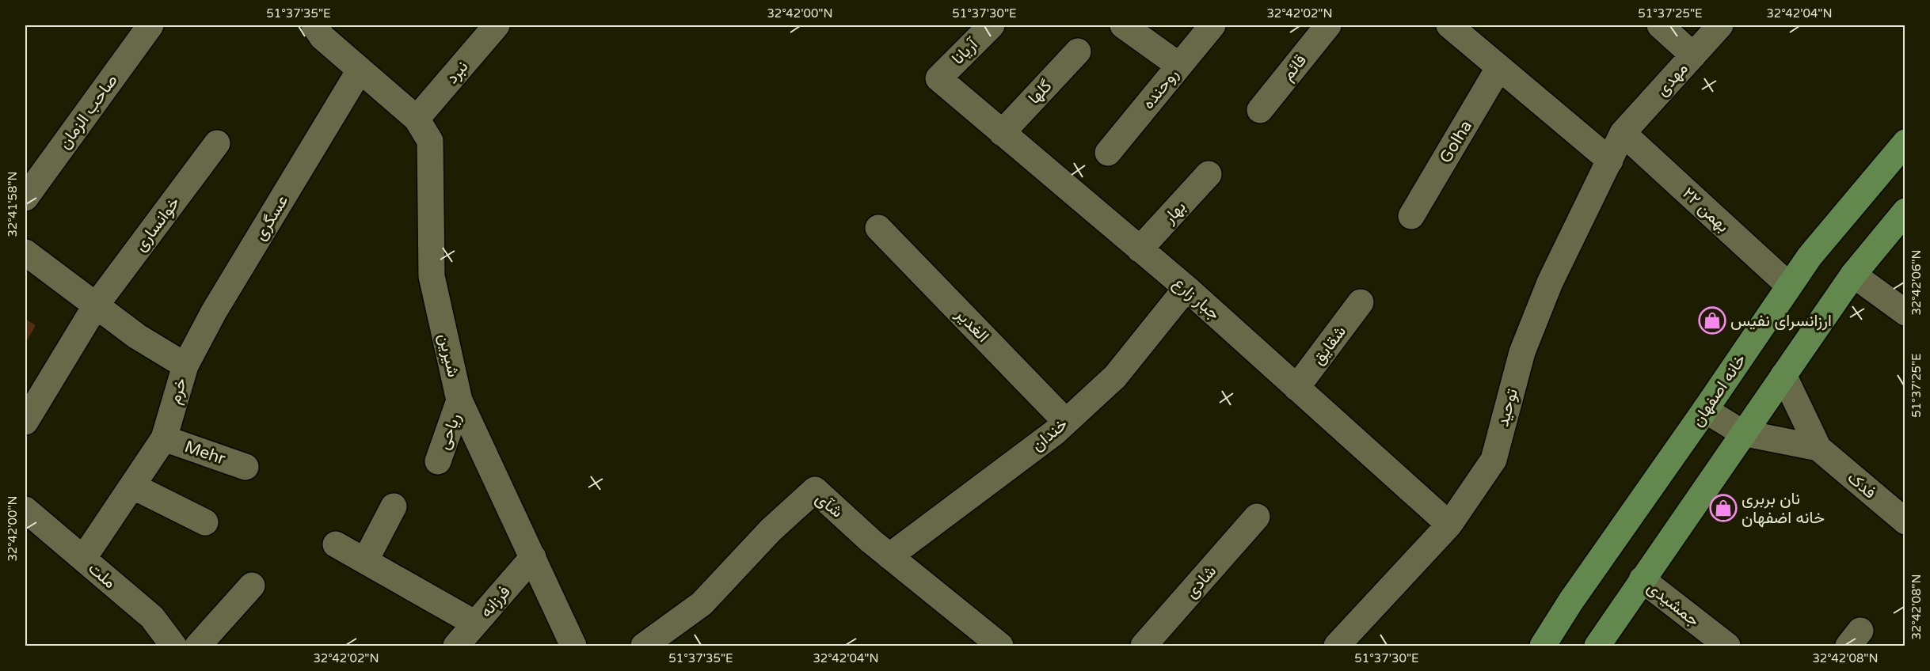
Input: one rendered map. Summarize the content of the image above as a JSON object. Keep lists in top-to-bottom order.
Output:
{
  "streets": {
    "main road": ["خانه اصفهان"],
    "street": [
      "آریانا",
      "قائم",
      "نبرد",
      "مهدی",
      "روحنده",
      "گلها",
      "صاحب الزمان",
      "Golha",
      "۲۲ بهمن",
      "بهار",
      "عسگری",
      "خوانساری",
      "جبار زارع",
      "الغدیر",
      "شقایق",
      "شیرین",
      "خرم",
      "توحید",
      "ریاحی",
      "خندان",
      "Mehr",
      "فدک",
      "شآی",
      "ملت",
      "شادی",
      "فرزانه",
      "جمشیدی"
    ]
  },
  "crossings": [
    ["آریانا", "جبار زارع"],
    ["نبرد", "شیرین"],
    ["مهدی", "۲۲ بهمن"],
    ["مهدی", "توحید"],
    ["گلها", "جبار زارع"],
    ["۲۲ بهمن", "خانه اصفهان"],
    ["۲۲ بهمن", "توحید"],
    ["بهار", "جبار زارع"],
    ["عسگری", "شیرین"],
    ["عسگری", "خرم"],
    ["خوانساری", "خرم"],
    ["جبار زارع", "شقایق"],
    ["جبار زارع", "توحید"],
    ["جبار زارع", "خندان"],
    ["الغدیر", "خندان"],
    ["شیرین", "ریاحی"],
    ["شیرین", "فرزانه"],
    ["خرم", "Mehr"],
    ["خرم", "ملت"],
    ["خندان", "شآی"]
  ],
  "places": {
    "shop": ["ارزانسرای نفیس", "نان بربری خانه اضفهان"]
  },
  "coordinates": [
    "51°37'35\"E",
    "32°42'00\"N",
    "51°37'30\"E",
    "32°42'02\"N",
    "51°37'25\"E",
    "32°42'04\"N",
    "32°41'58\"N",
    "32°42'06\"N",
    "32°42'08\"N"
  ]
}
